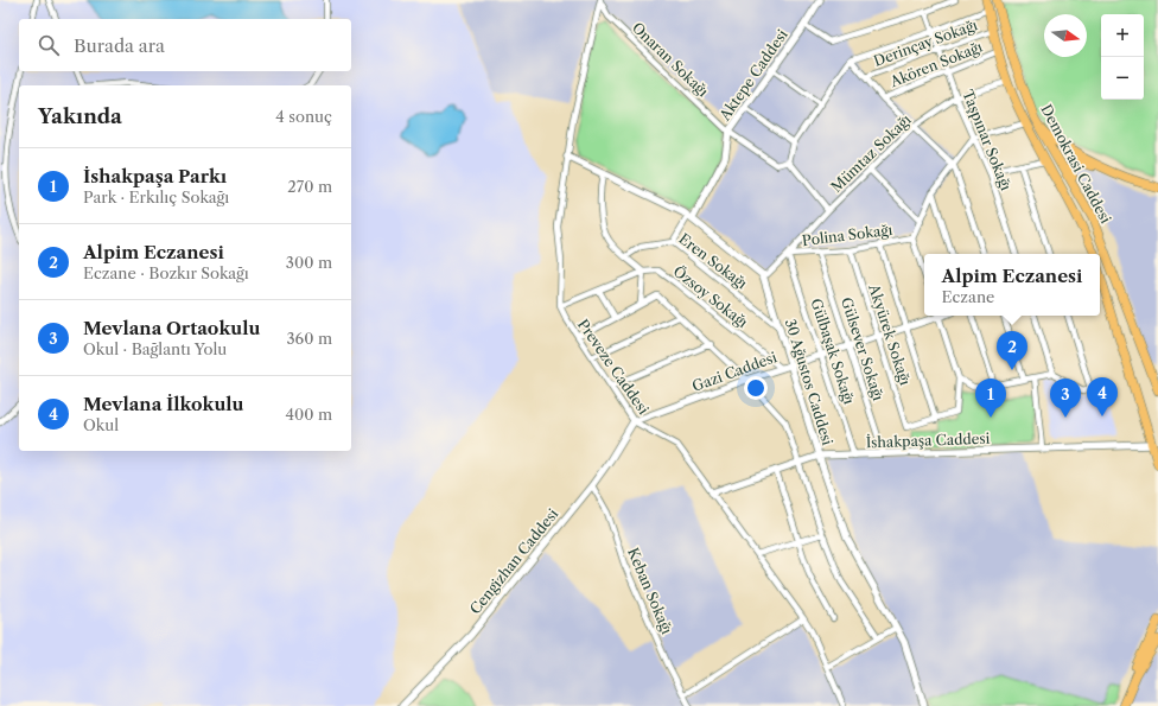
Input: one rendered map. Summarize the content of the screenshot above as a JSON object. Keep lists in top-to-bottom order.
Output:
{
  "streets": {
    "main road": ["Demokrasi Caddesi"],
    "street": [
      "Derinçay Sokağı",
      "Onaran Sokağı",
      "Akören Sokağı",
      "Aktepe Caddesi",
      "Taşpınar Sokağı",
      "Mümtaz Sokağı",
      "Polina Sokağı",
      "Eren Sokağı",
      "Özsoy Sokağı",
      "Akyürek Sokağı",
      "Gülsever Sokağı",
      "Gülbaşak Sokağı",
      "Preveze Caddesi",
      "Gazi Caddesi",
      "30 Ağustos Caddesi",
      "İshakpaşa Caddesi",
      "Cengizhan Caddesi",
      "Keban Sokağı"
    ]
  },
  "crossings": [
    ["Derinçay Sokağı", "Taşpınar Sokağı"],
    ["Derinçay Sokağı", "Demokrasi Caddesi"],
    ["Onaran Sokağı", "Aktepe Caddesi"],
    ["Akören Sokağı", "Taşpınar Sokağı"],
    ["Akören Sokağı", "Demokrasi Caddesi"],
    ["Taşpınar Sokağı", "Mümtaz Sokağı"],
    ["Taşpınar Sokağı", "Polina Sokağı"],
    ["Mümtaz Sokağı", "Demokrasi Caddesi"],
    ["Mümtaz Sokağı", "Polina Sokağı"],
    ["Mümtaz Sokağı", "Gülbaşak Sokağı"],
    ["Demokrasi Caddesi", "İshakpaşa Caddesi"],
    ["Polina Sokağı", "Akyürek Sokağı"],
    ["Polina Sokağı", "Gülsever Sokağı"],
    ["Polina Sokağı", "Gülbaşak Sokağı"],
    ["Polina Sokağı", "30 Ağustos Caddesi"],
    ["Eren Sokağı", "30 Ağustos Caddesi"],
    ["Özsoy Sokağı", "Gazi Caddesi"],
    ["Akyürek Sokağı", "Gazi Caddesi"],
    ["Gülsever Sokağı", "Gazi Caddesi"],
    ["Gülsever Sokağı", "İshakpaşa Caddesi"],
    ["Gülbaşak Sokağı", "Gazi Caddesi"],
    ["Gülbaşak Sokağı", "İshakpaşa Caddesi"],
    ["Preveze Caddesi", "Gazi Caddesi"],
    ["Preveze Caddesi", "İshakpaşa Caddesi"],
    ["Preveze Caddesi", "Cengizhan Caddesi"],
    ["Gazi Caddesi", "30 Ağustos Caddesi"],
    ["Gazi Caddesi", "Cengizhan Caddesi"],
    ["30 Ağustos Caddesi", "İshakpaşa Caddesi"],
    ["Cengizhan Caddesi", "Keban Sokağı"]
  ],
  "north": "right",
  "page": {
    "map_buttons": ["+", "−"],
    "search": "Burada ara",
    "heading": ["Yakında", "4 sonuç"],
    "list": [
      {
        "mark": "1",
        "name": "İshakpaşa Parkı",
        "note": "Park · Erkılıç Sokağı",
        "value": "270 m"
      },
      {
        "mark": "2",
        "name": "Alpim Eczanesi",
        "note": "Eczane · Bozkır Sokağı",
        "value": "300 m"
      },
      {
        "mark": "3",
        "name": "Mevlana Ortaokulu",
        "note": "Okul · Bağlantı Yolu",
        "value": "360 m"
      },
      {
        "mark": "4",
        "name": "Mevlana İlkokulu",
        "note": "Okul",
        "value": "400 m"
      }
    ],
    "popup": ["Alpim Eczanesi", "Eczane"],
    "pins": [
      "2",
      "4",
      "1",
      "3"
    ]
  }
}
